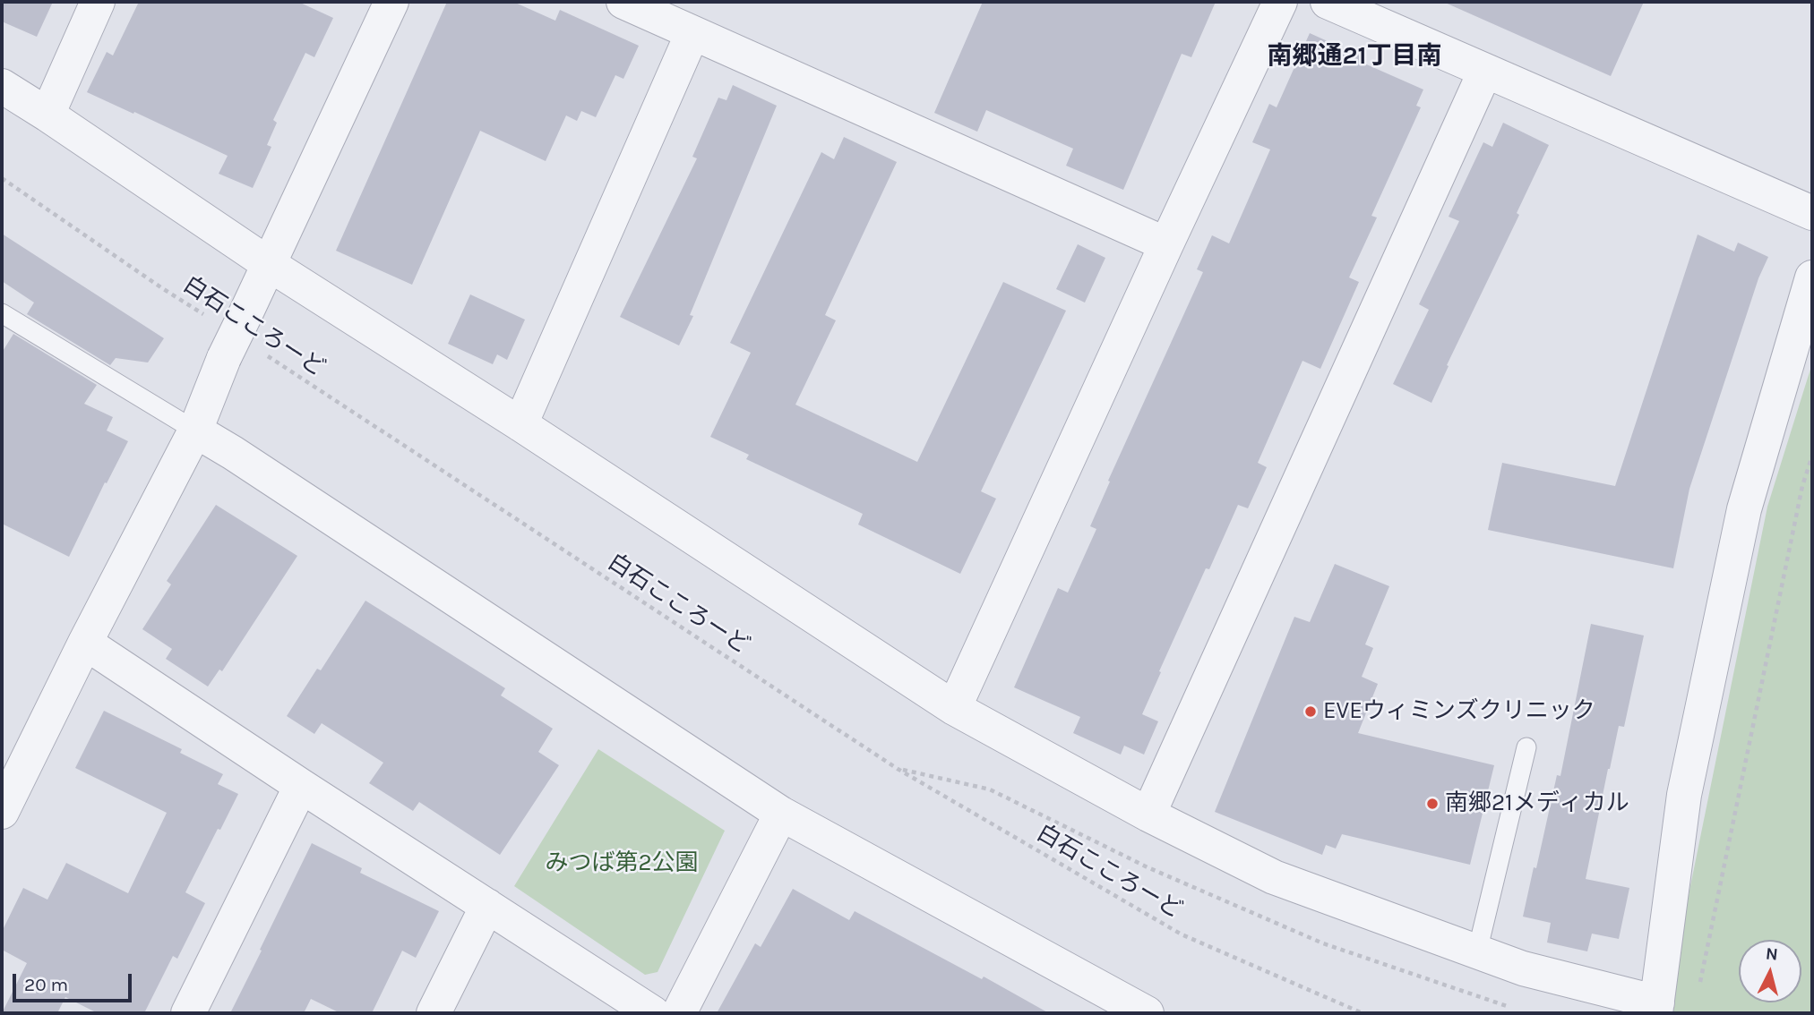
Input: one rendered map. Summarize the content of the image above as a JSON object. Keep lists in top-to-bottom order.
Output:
{
  "streets": {
    "path": ["白石こころーど"]
  },
  "districts": ["南郷通21丁目南"],
  "parks": ["みつば第2公園"],
  "places": ["EVEウィミンズクリニック", "南郷21メディカル"],
  "scale_bar": "20 m",
  "north": "top"
}
